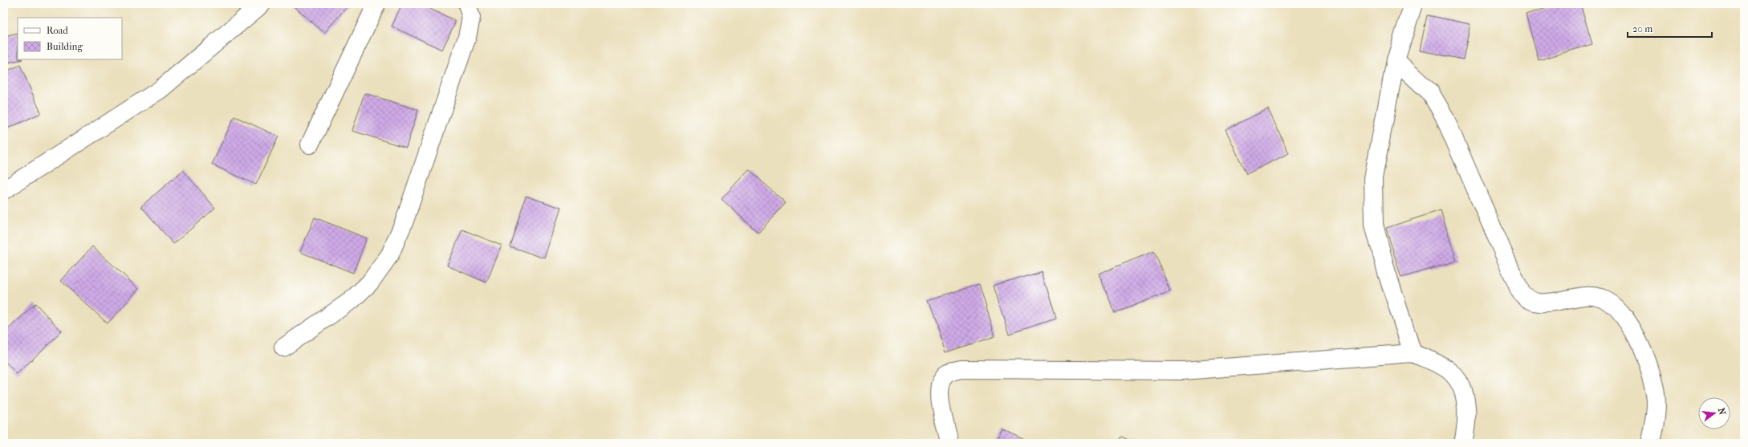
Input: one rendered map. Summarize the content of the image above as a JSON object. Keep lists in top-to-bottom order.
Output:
{
  "legend": ["Road", "Building"],
  "scale_bar": "20 m",
  "north": "right"
}
